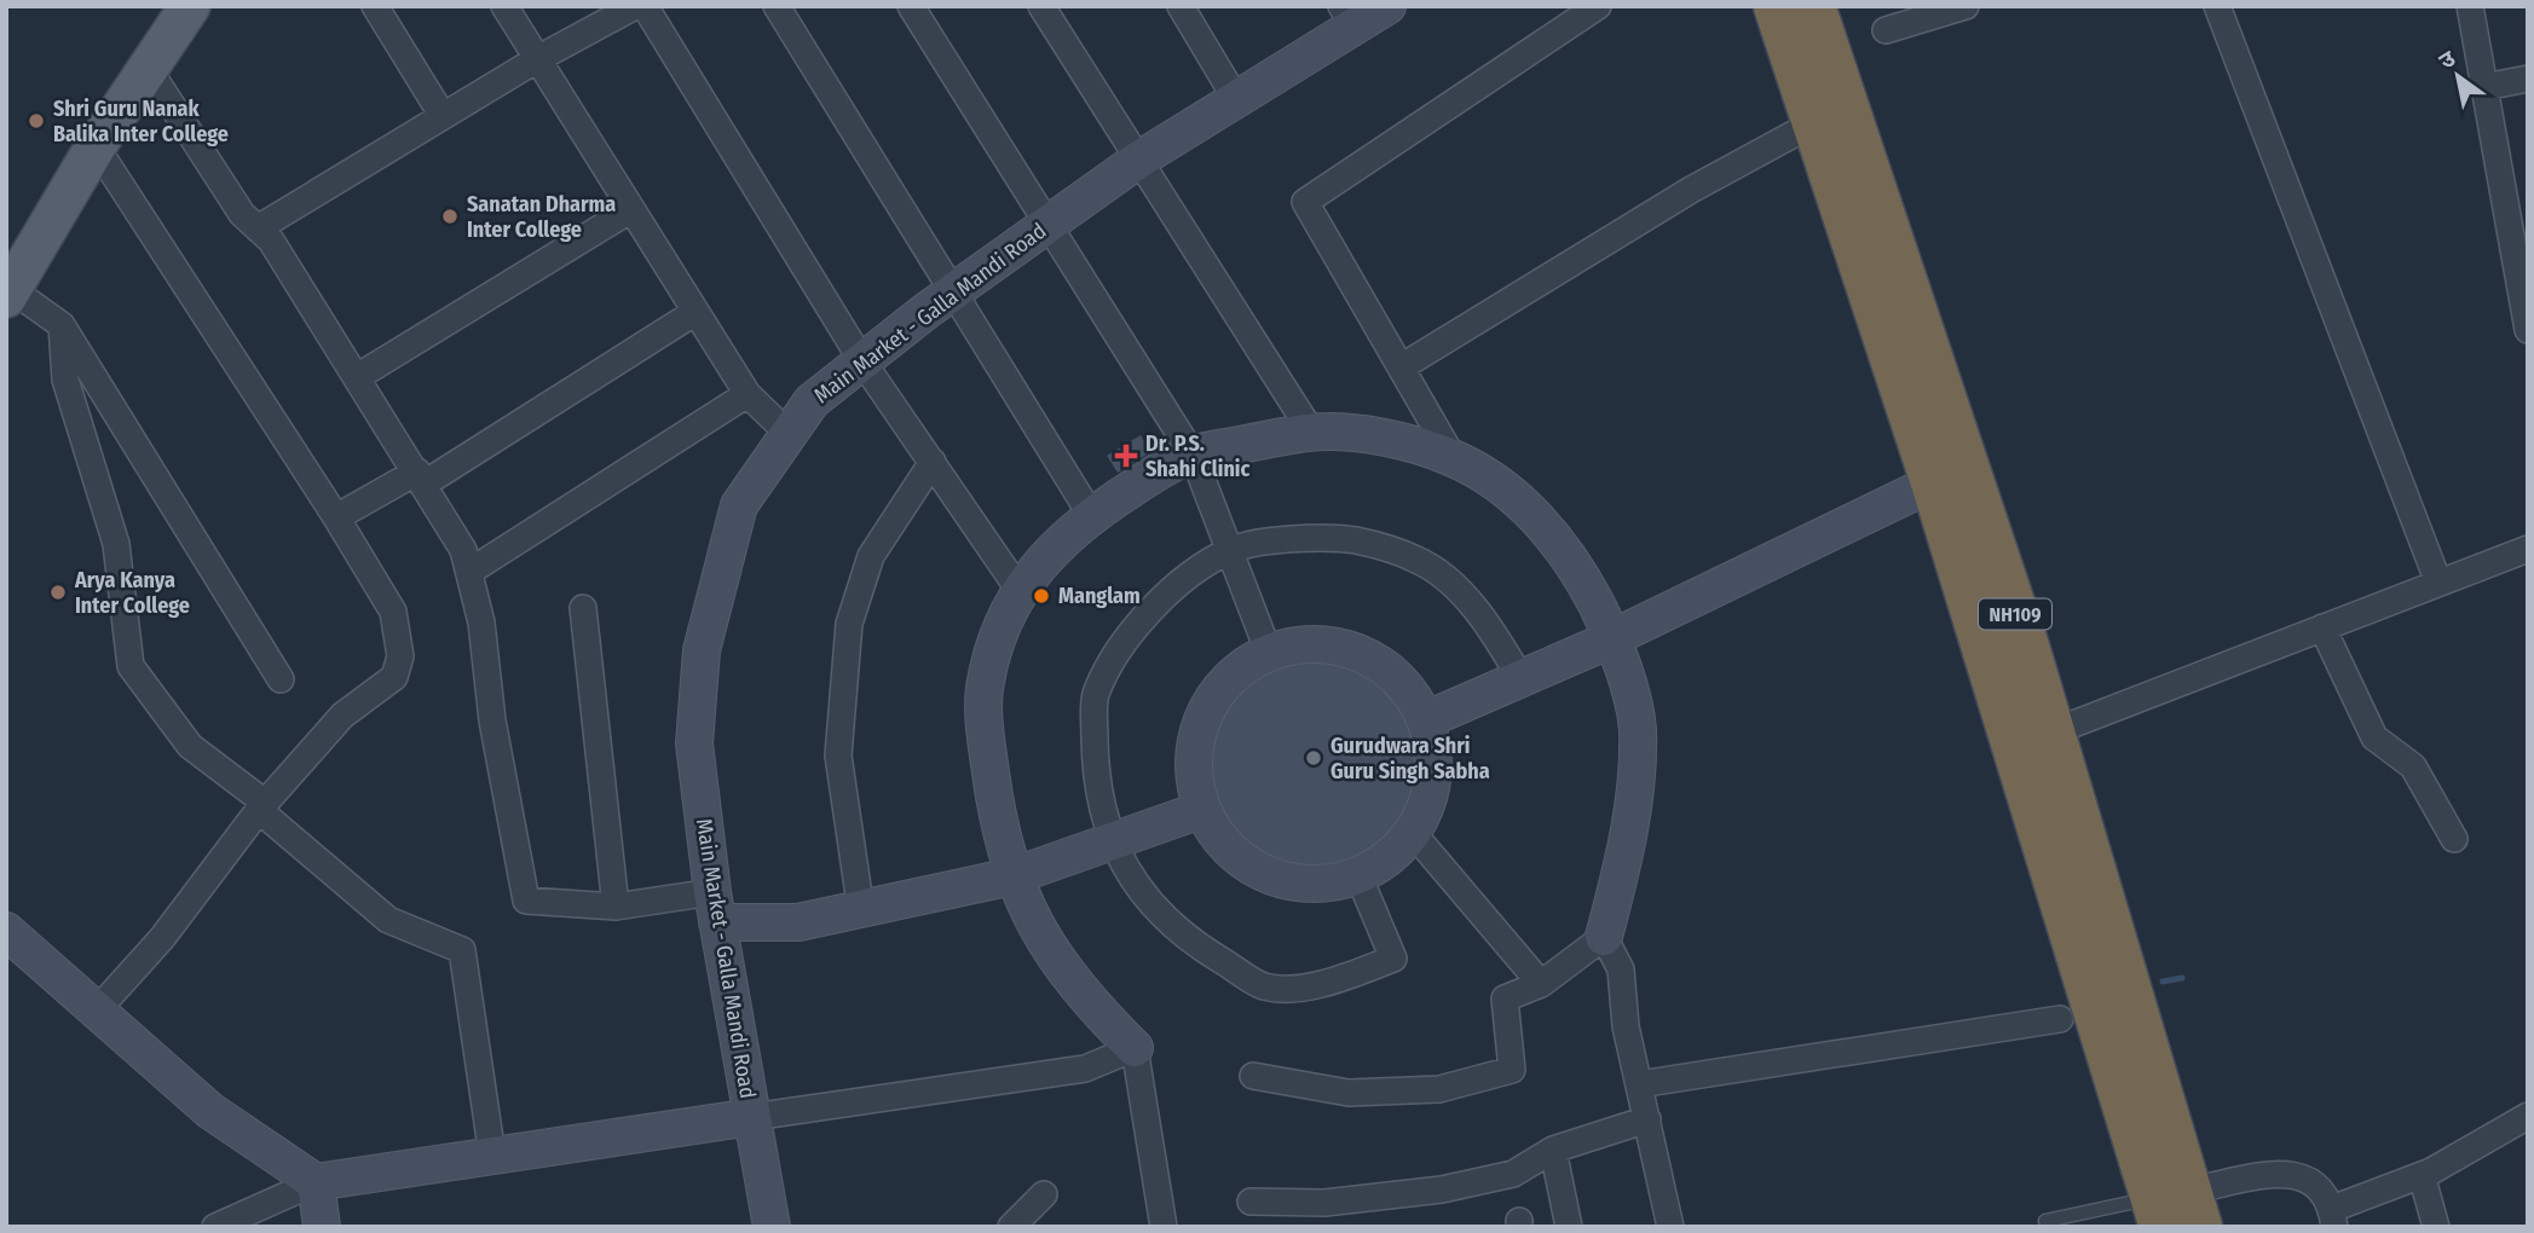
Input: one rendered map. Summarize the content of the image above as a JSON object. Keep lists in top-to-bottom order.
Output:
{
  "streets": {
    "highway": ["NH109"],
    "street": ["Main Market - Galla Mandi Road"]
  },
  "places": {
    "other": [
      "Shri Guru Nanak Balika Inter College",
      "Sanatan Dharma Inter College",
      "Arya Kanya Inter College",
      "Manglam",
      "Gurudwara Shri Guru Singh Sabha"
    ],
    "health": ["Dr. P.S. Shahi Clinic"]
  },
  "north": "top left"
}
